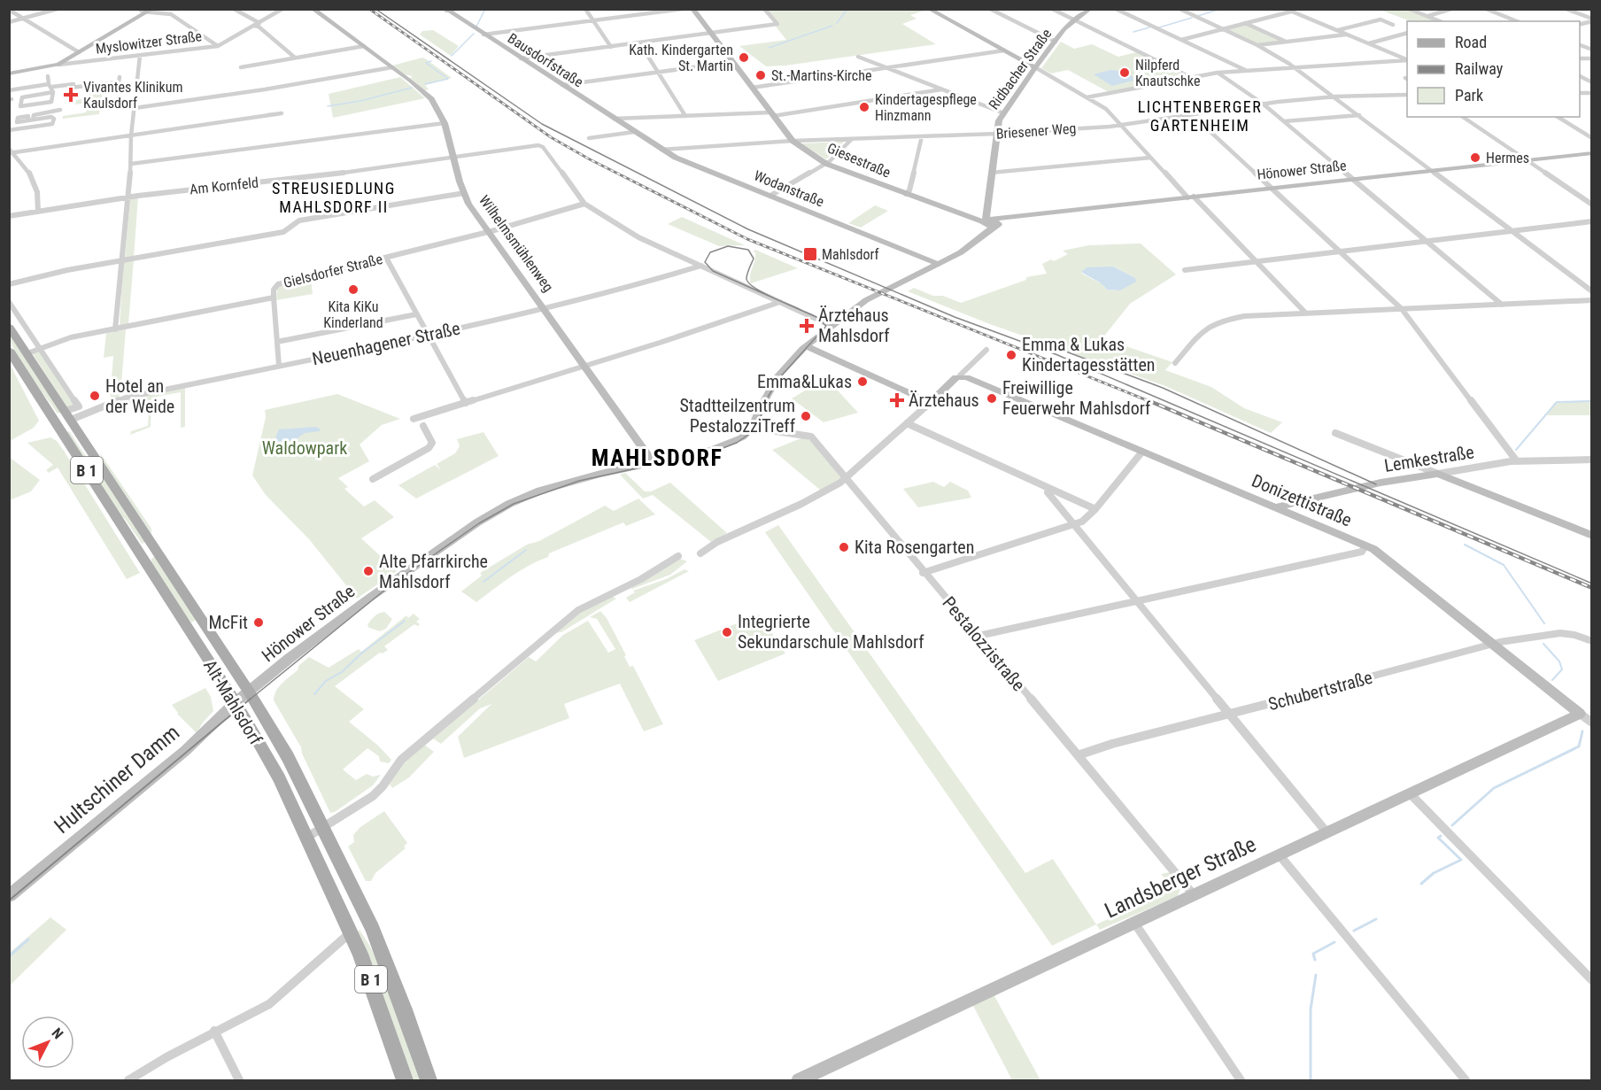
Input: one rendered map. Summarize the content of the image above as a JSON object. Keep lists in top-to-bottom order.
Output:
{
  "streets": {
    "main road": ["B 1", "Alt-Mahlsdorf"],
    "street": [
      "Myslowitzer Straße",
      "Bausdorfstraße",
      "Ridbacher Straße",
      "Briesener Weg",
      "Giesestraße",
      "Hönower Straße",
      "Am Kornfeld",
      "Wodanstraße",
      "Wilhelmsmühlenweg",
      "Gielsdorfer Straße",
      "Neuenhagener Straße",
      "Lemkestraße",
      "Donizettistraße",
      "Pestalozzistraße",
      "Schubertstraße",
      "Hultschiner Damm",
      "Landsberger Straße"
    ]
  },
  "crossings": [
    ["Bausdorfstraße", "Wodanstraße"],
    ["Ridbacher Straße", "Briesener Weg"],
    ["Ridbacher Straße", "Giesestraße"],
    ["Ridbacher Straße", "Hönower Straße"],
    ["Briesener Weg", "Giesestraße"],
    ["Briesener Weg", "Wodanstraße"],
    ["Giesestraße", "Hönower Straße"],
    ["Hönower Straße", "Wodanstraße"],
    ["Hönower Straße", "Wilhelmsmühlenweg"],
    ["Hönower Straße", "Pestalozzistraße"],
    ["Hönower Straße", "Alt-Mahlsdorf"],
    ["Hönower Straße", "Hultschiner Damm"],
    ["Am Kornfeld", "Wilhelmsmühlenweg"],
    ["Am Kornfeld", "Gielsdorfer Straße"],
    ["Wilhelmsmühlenweg", "Gielsdorfer Straße"],
    ["Wilhelmsmühlenweg", "Neuenhagener Straße"],
    ["Gielsdorfer Straße", "Alt-Mahlsdorf"],
    ["Neuenhagener Straße", "Alt-Mahlsdorf"],
    ["Lemkestraße", "Donizettistraße"],
    ["Donizettistraße", "Schubertstraße"],
    ["Donizettistraße", "Landsberger Straße"],
    ["Pestalozzistraße", "Schubertstraße"],
    ["Pestalozzistraße", "Landsberger Straße"],
    ["Alt-Mahlsdorf", "Hultschiner Damm"]
  ],
  "districts": ["LICHTENBERGER GARTENHEIM", "STREUSIEDLUNG MAHLSDORF II", "MAHLSDORF"],
  "parks": ["Waldowpark"],
  "places": {
    "other": [
      "Kath. Kindergarten St. Martin",
      "Nilpferd Knautschke",
      "St.-Martins-Kirche",
      "Kindertagespflege Hinzmann",
      "Hermes",
      "Kita KiKu Kinderland",
      "Emma & Lukas Kindertagesstätten",
      "Emma&Lukas",
      "Hotel an der Weide",
      "Freiwillige Feuerwehr Mahlsdorf",
      "Stadtteilzentrum PestalozziTreff",
      "Kita Rosengarten",
      "Alte Pfarrkirche Mahlsdorf",
      "McFit",
      "Integrierte Sekundarschule Mahlsdorf"
    ],
    "health": ["Vivantes Klinikum Kaulsdorf", "Ärztehaus Mahlsdorf", "Ärztehaus"],
    "transit": ["Mahlsdorf"]
  },
  "legend": ["Road", "Railway", "Park"],
  "north": "top right"
}
